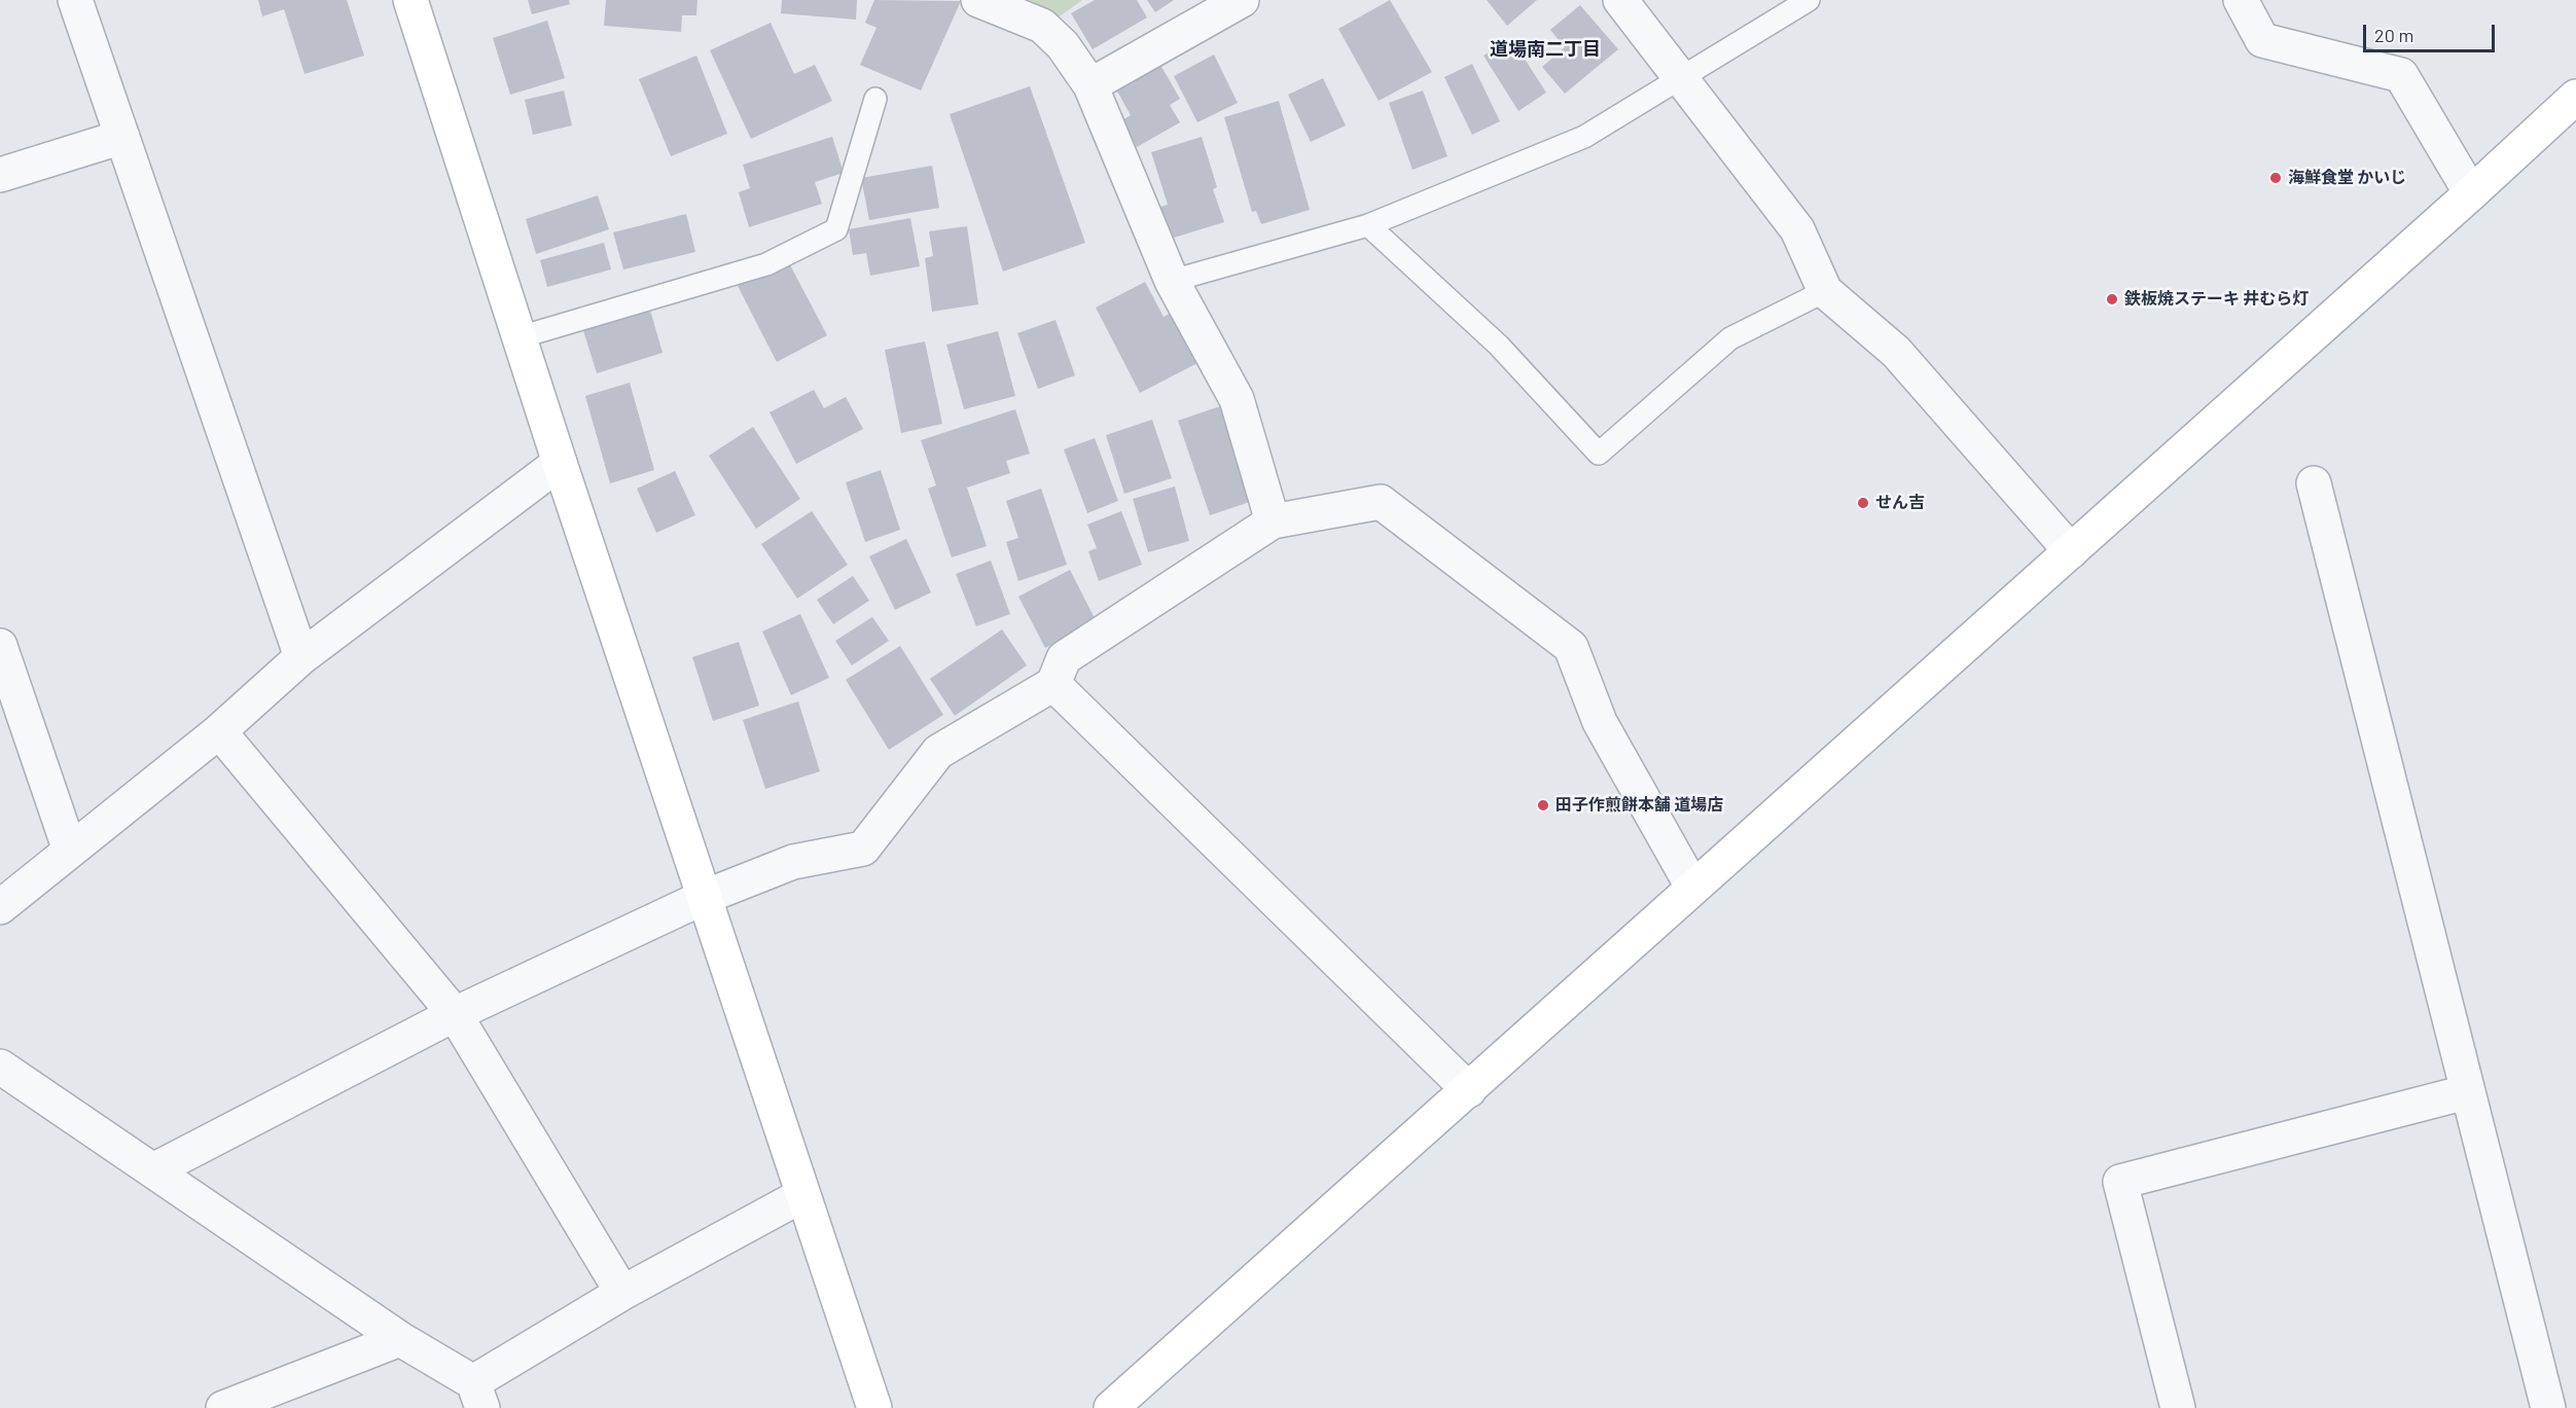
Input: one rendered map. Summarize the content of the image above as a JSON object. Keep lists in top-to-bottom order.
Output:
{
  "districts": ["道場南二丁目"],
  "places": [
    "海鮮食堂 かいじ",
    "鉄板焼ステーキ 井むら灯",
    "せん吉",
    "田子作煎餅本舗 道場店"
  ],
  "scale_bar": "20 m"
}
